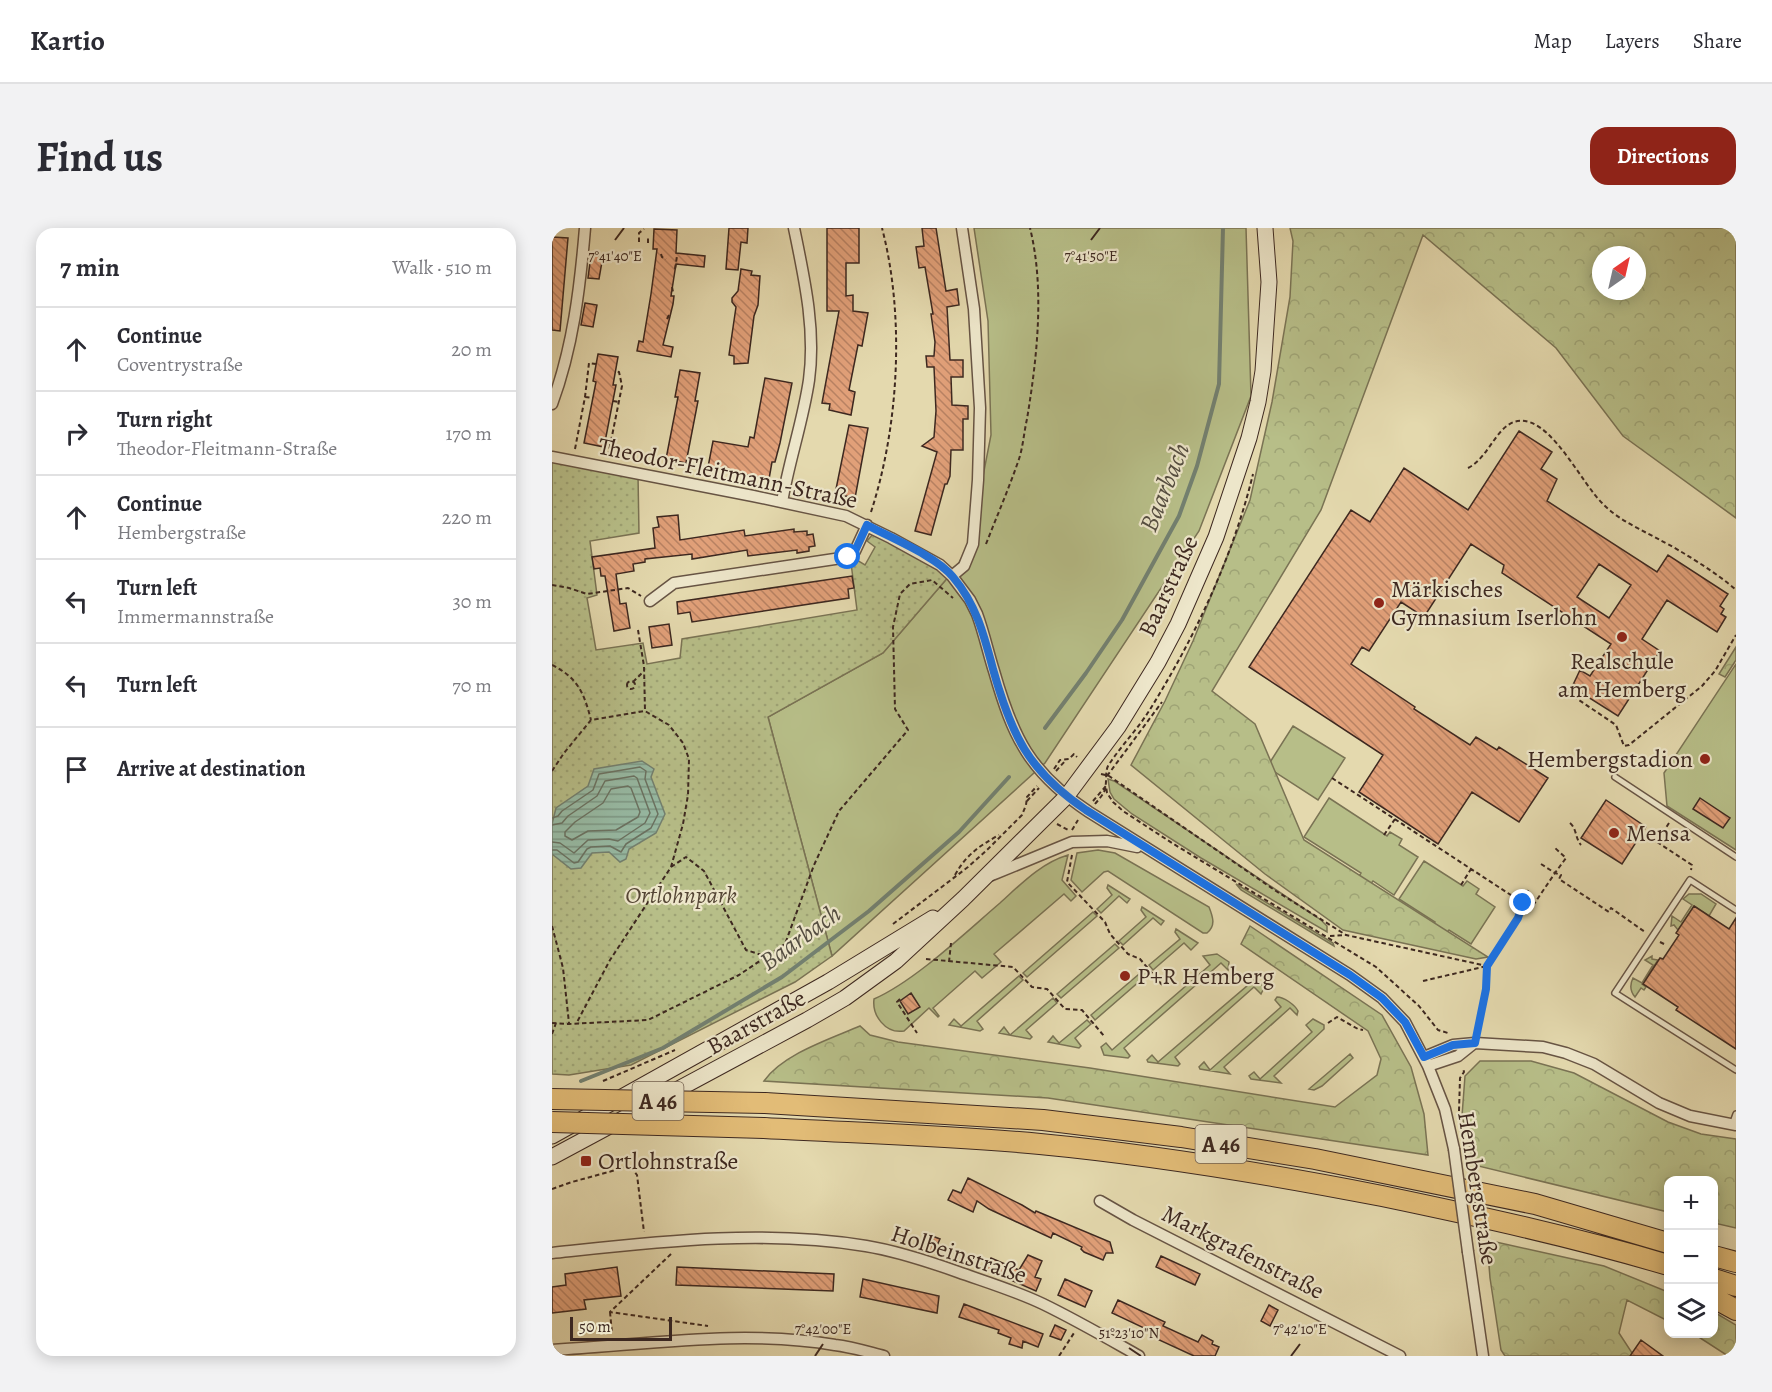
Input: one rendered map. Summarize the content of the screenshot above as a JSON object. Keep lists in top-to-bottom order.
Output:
{
  "streets": {
    "highway": ["A 46"],
    "main road": ["Baarstraße"],
    "street": [
      "Theodor-Fleitmann-Straße",
      "Hembergstraße",
      "Markgrafenstraße",
      "Holbeinstraße"
    ]
  },
  "crossings": [
    ["Theodor-Fleitmann-Straße", "Baarstraße"],
    ["Theodor-Fleitmann-Straße", "Hembergstraße"],
    ["Baarstraße", "Hembergstraße"]
  ],
  "water": ["Baarbach"],
  "parks": ["Ortlohnpark"],
  "places": {
    "other": [
      "Märkisches Gymnasium Iserlohn",
      "Realschule am Hemberg",
      "Hembergstadion",
      "Mensa",
      "P+R Hemberg"
    ],
    "transit": ["Ortlohnstraße"]
  },
  "scale_bar": "50 m",
  "north": "top right",
  "page": {
    "header": "Kartio",
    "nav": ["Map", "Layers", "Share"],
    "buttons": "Directions",
    "title": "Find us",
    "heading": ["7 min", "Walk · 510 m"],
    "list": [
      ["Continue", "Coventrystraße", "20 m"],
      ["Turn right", "Theodor-Fleitmann-Straße", "170 m"],
      ["Continue", "Hembergstraße", "220 m"],
      ["Turn left", "Immermannstraße", "30 m"],
      ["Turn left", "70 m"],
      "Arrive at destination"
    ],
    "map_buttons": ["+", "−"],
    "scale": "50 m"
  },
  "coordinates": [
    "7°41'40\"E",
    "7°41'50\"E",
    "7°42'00\"E",
    "7°42'10\"E",
    "51°23'10\"N"
  ]
}
